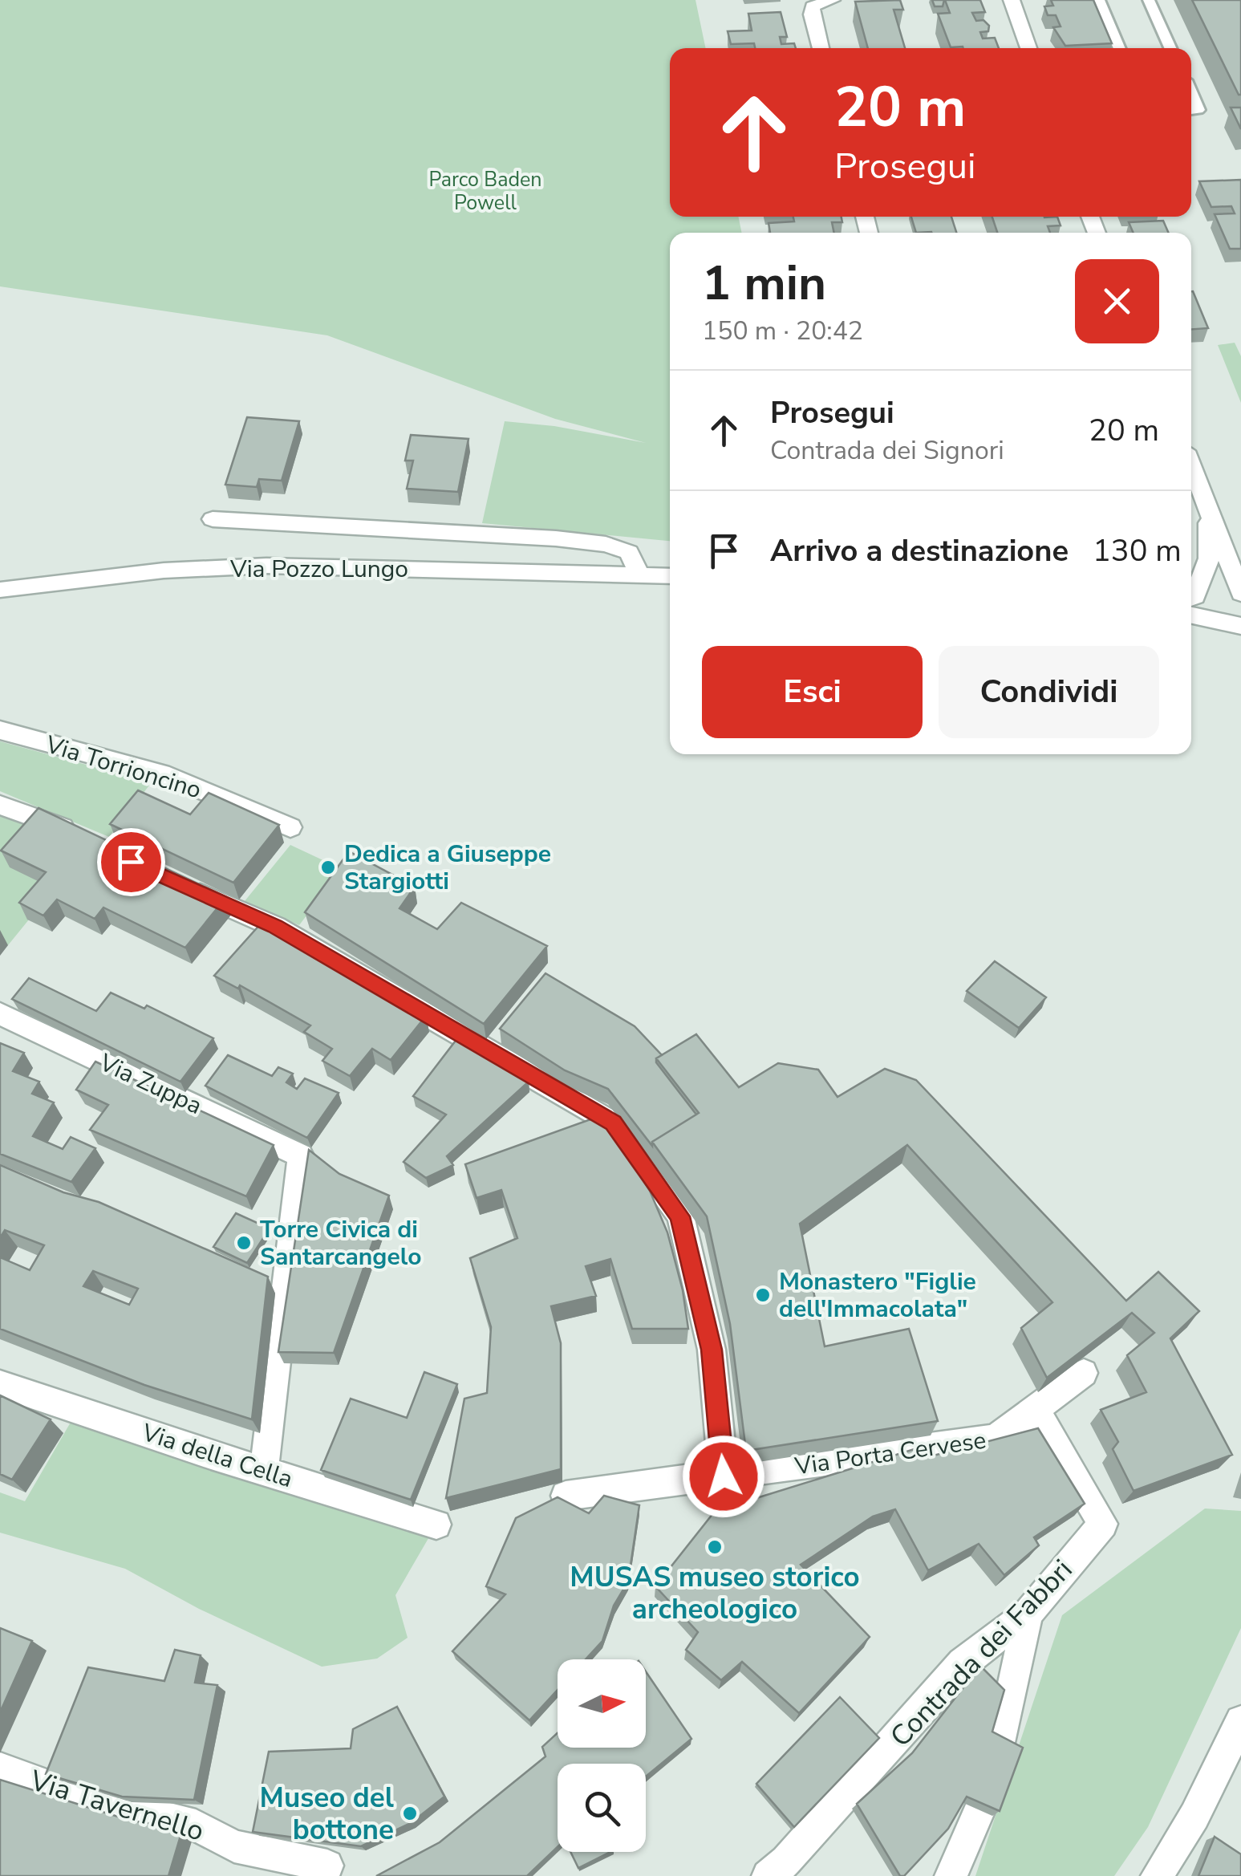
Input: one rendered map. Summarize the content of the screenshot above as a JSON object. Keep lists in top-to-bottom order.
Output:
{
  "streets": {
    "street": [
      "Via Pozzo Lungo",
      "Via Torrioncino",
      "Via Zuppa",
      "Via Porta Cervese",
      "Via della Cella",
      "Contrada dei Fabbri",
      "Via Tavernello"
    ]
  },
  "crossings": [
    ["Via Porta Cervese", "Contrada dei Fabbri"]
  ],
  "parks": ["Parco Baden Powell"],
  "places": [
    "Dedica a Giuseppe Stargiotti",
    "Torre Civica di Santarcangelo",
    "Monastero \"Figlie dell'Immacolata\"",
    "MUSAS museo storico archeologico",
    "Museo del bottone"
  ],
  "north": "right",
  "page": {
    "turn": ["20 m", "Prosegui"],
    "heading": ["1 min", "150 m · 20:42"],
    "list": [
      {
        "name": "Prosegui",
        "note": "Contrada dei Signori",
        "value": "20 m"
      },
      {
        "name": "Arrivo a destinazione",
        "value": "130 m"
      }
    ],
    "buttons": ["Esci", "Condividi"]
  }
}
